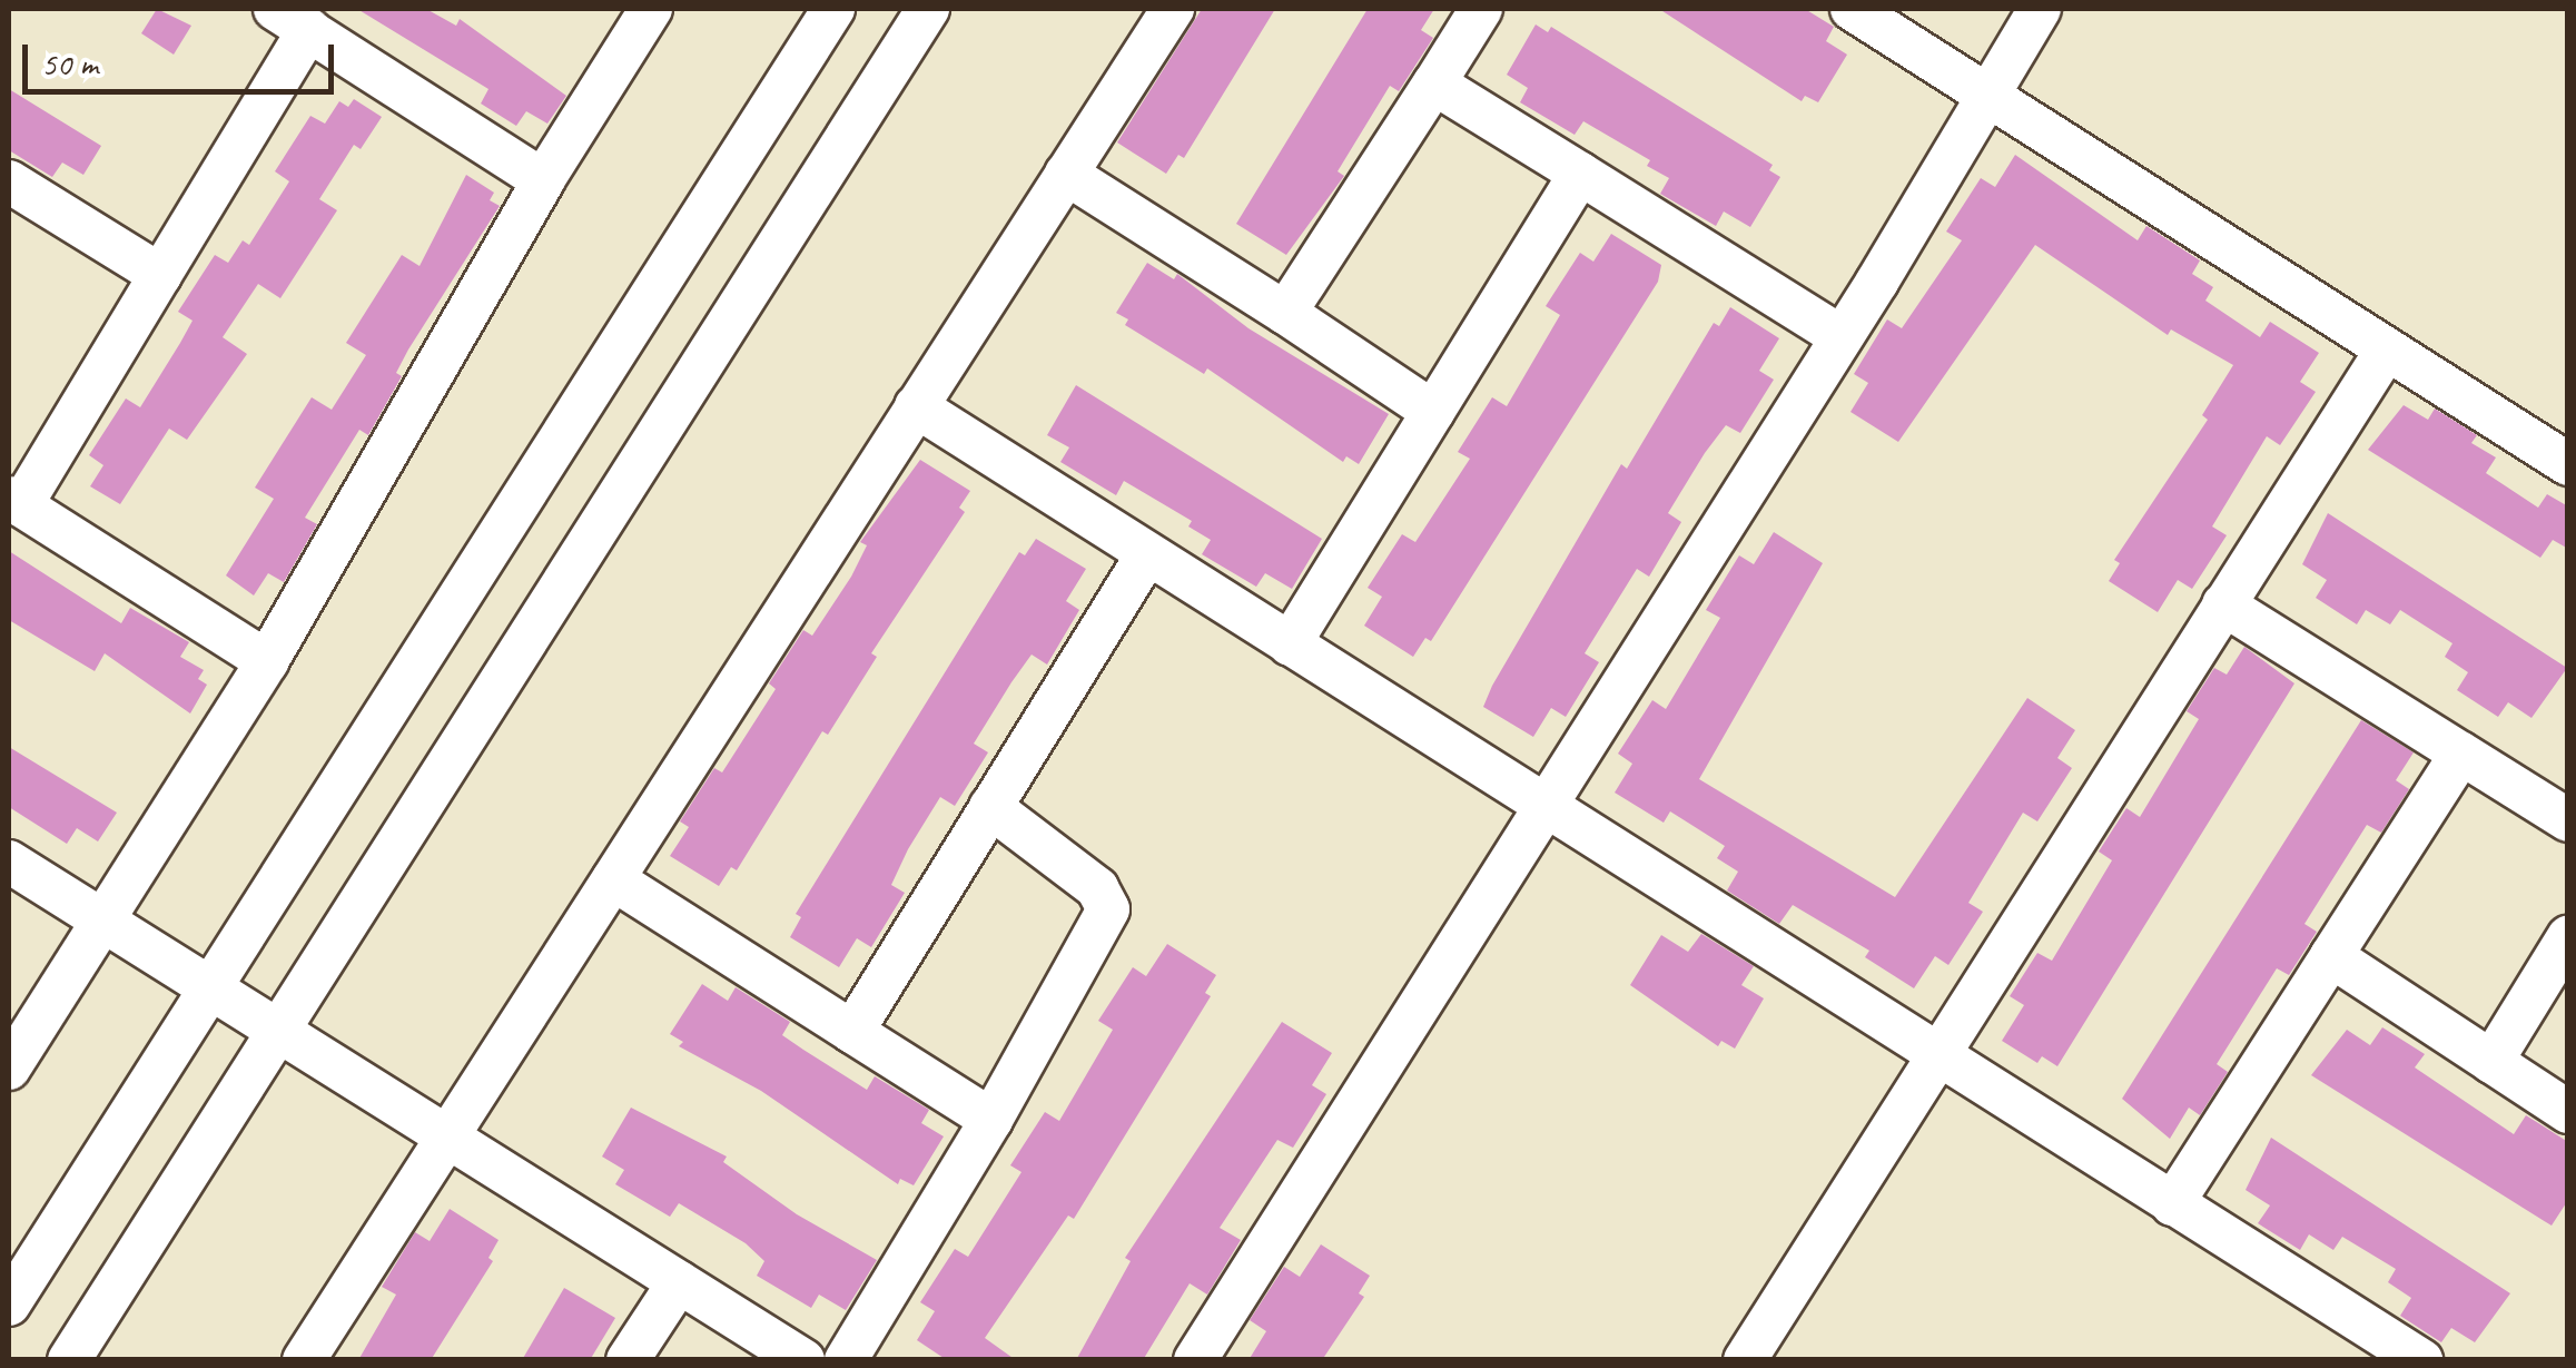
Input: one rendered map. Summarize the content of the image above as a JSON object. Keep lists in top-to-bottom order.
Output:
{
  "scale_bar": "50 m"
}
